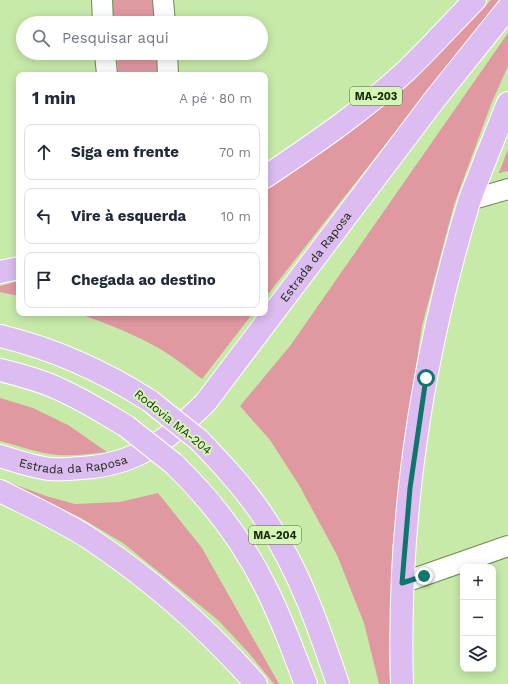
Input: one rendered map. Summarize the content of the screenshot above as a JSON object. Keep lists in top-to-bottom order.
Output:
{
  "streets": {
    "main road": [
      "MA-203",
      "Estrada da Raposa",
      "Rodovia MA-204",
      "MA-204"
    ]
  },
  "page": {
    "search": "Pesquisar aqui",
    "heading": ["1 min", "A pé · 80 m"],
    "list": [
      ["Siga em frente", "70 m"],
      ["Vire à esquerda", "10 m"],
      "Chegada ao destino"
    ],
    "map_buttons": ["+", "−"]
  }
}
